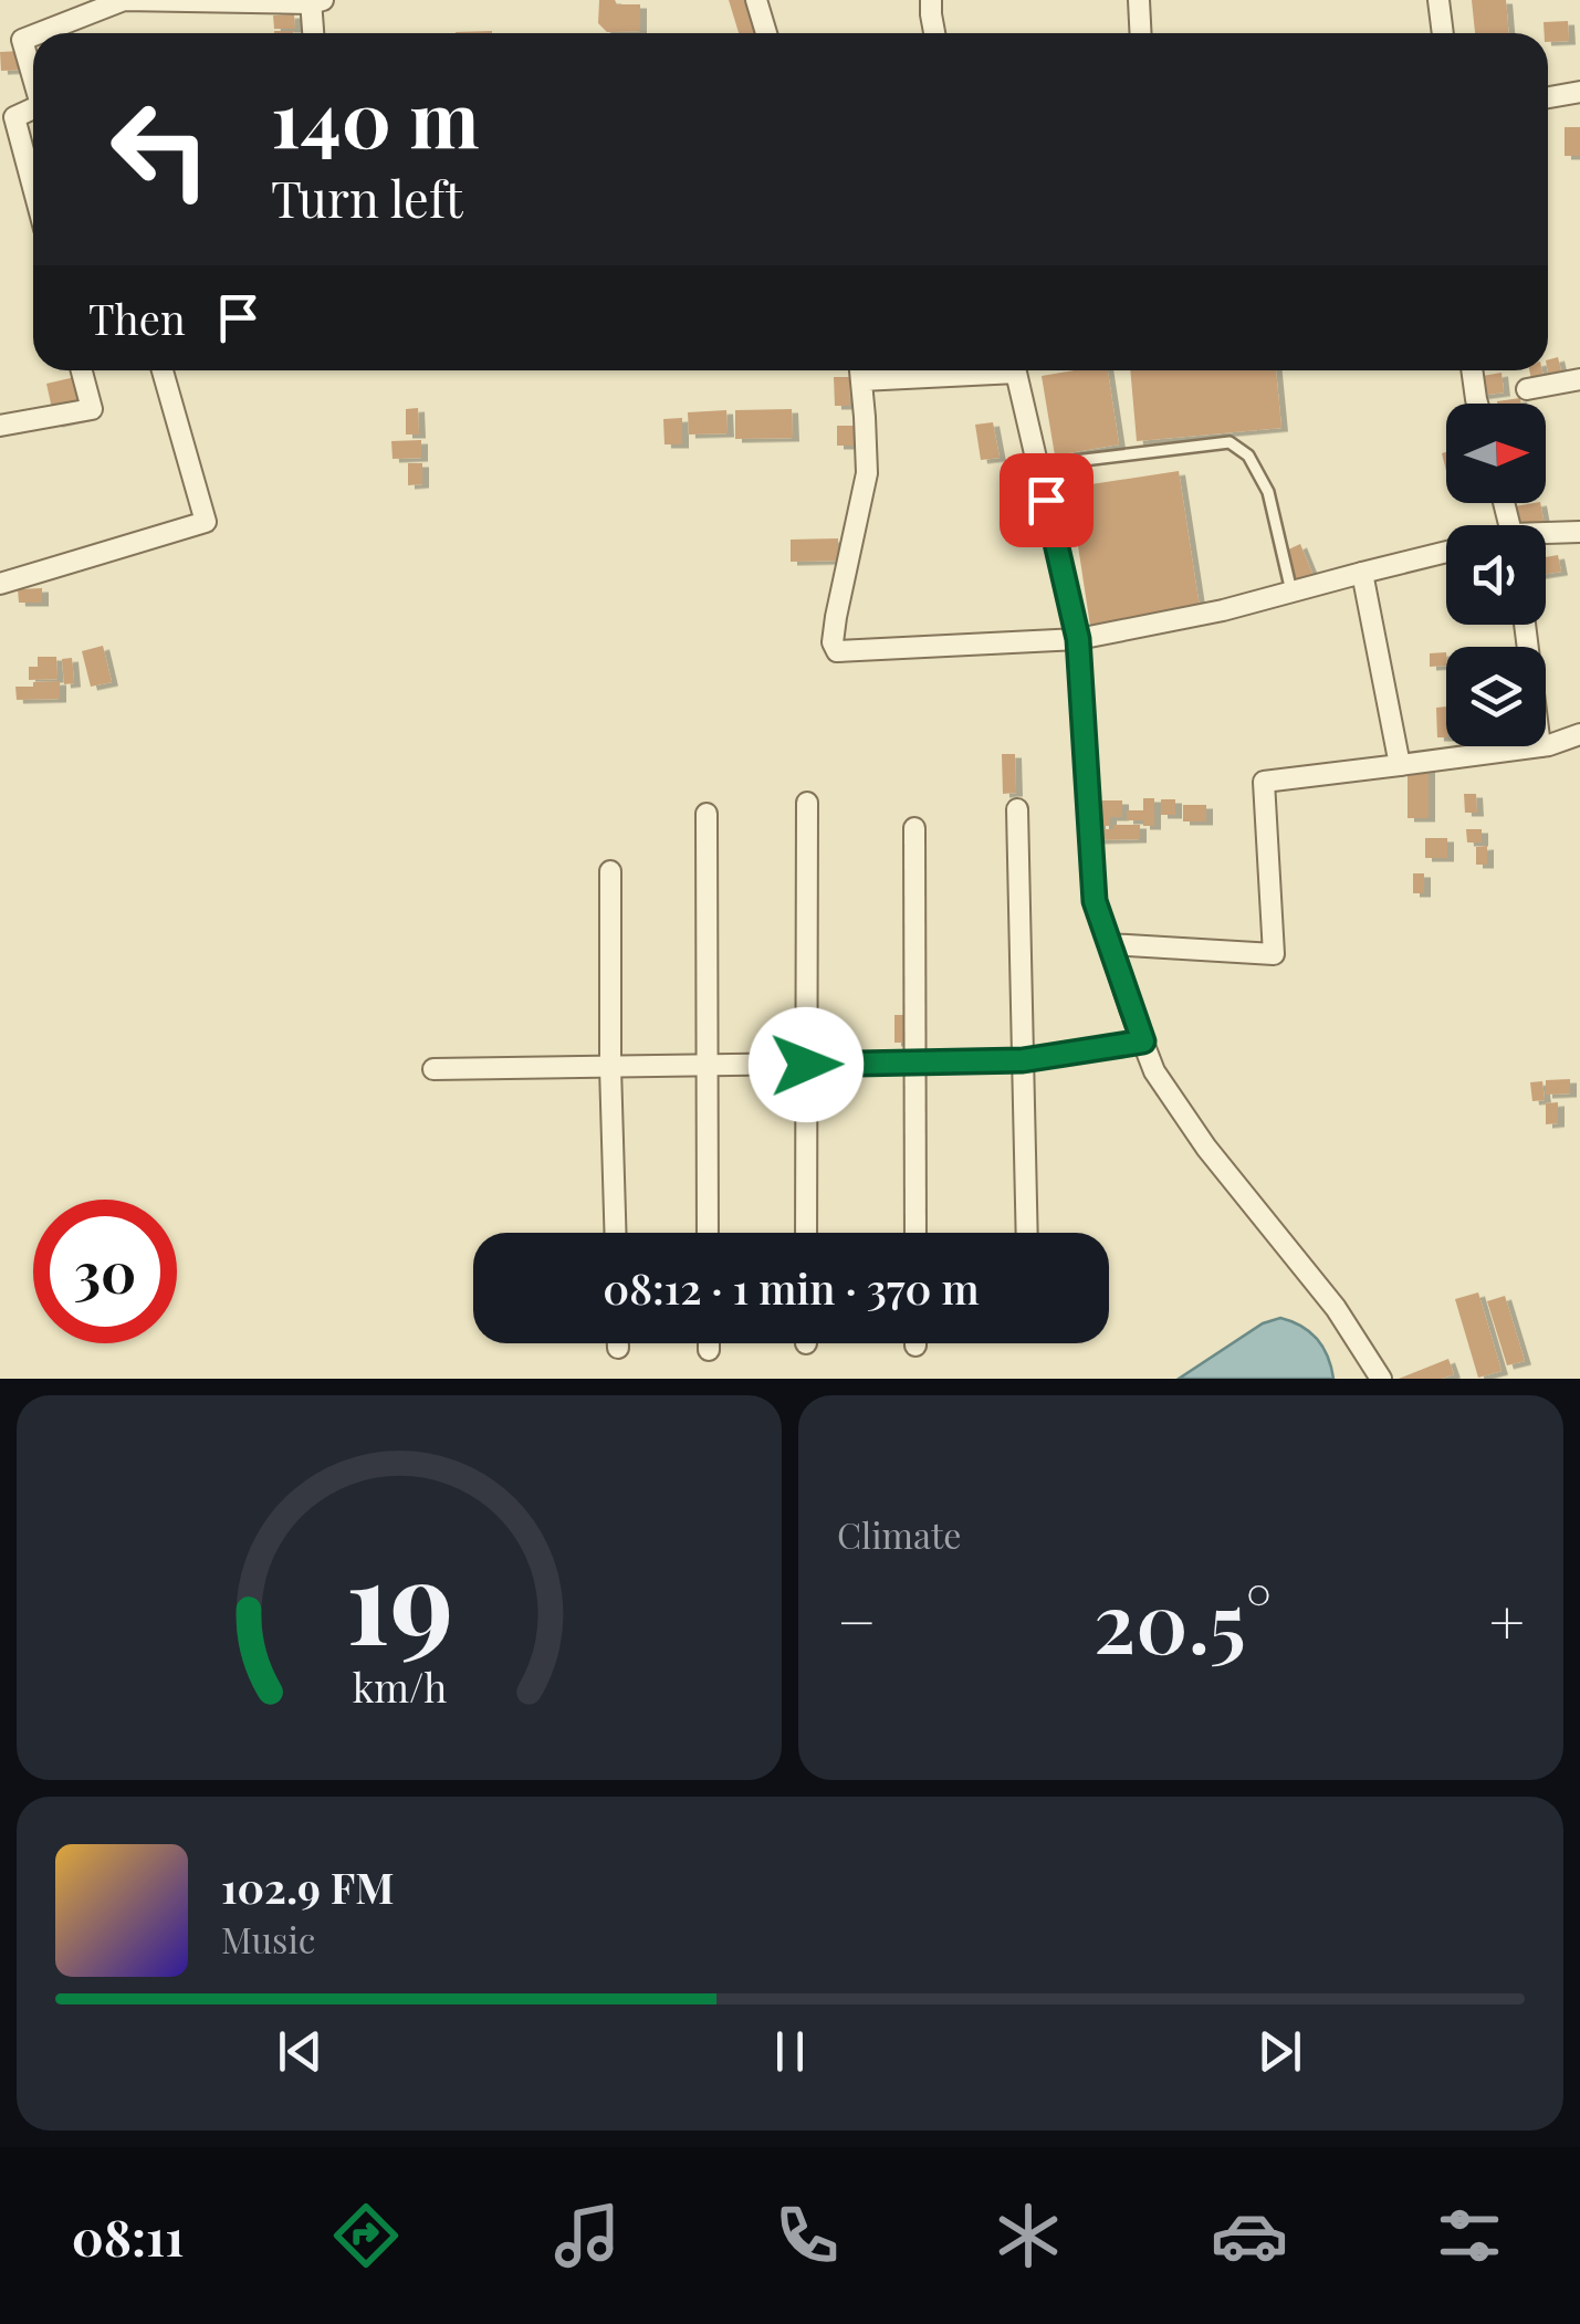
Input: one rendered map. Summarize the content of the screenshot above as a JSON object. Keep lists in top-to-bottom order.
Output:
{
  "north": "right",
  "page": {
    "turn": ["140 m", "Turn left"],
    "then": "Then",
    "limit": "30",
    "trip": "08:12 · 1 min · 370 m",
    "tile": "Climate",
    "heat": ["−", "20.5°", "+"],
    "song": ["102.9 FM", "Music"],
    "tabs": "08:11",
    "gauge": ["19", "km/h"]
  }
}
